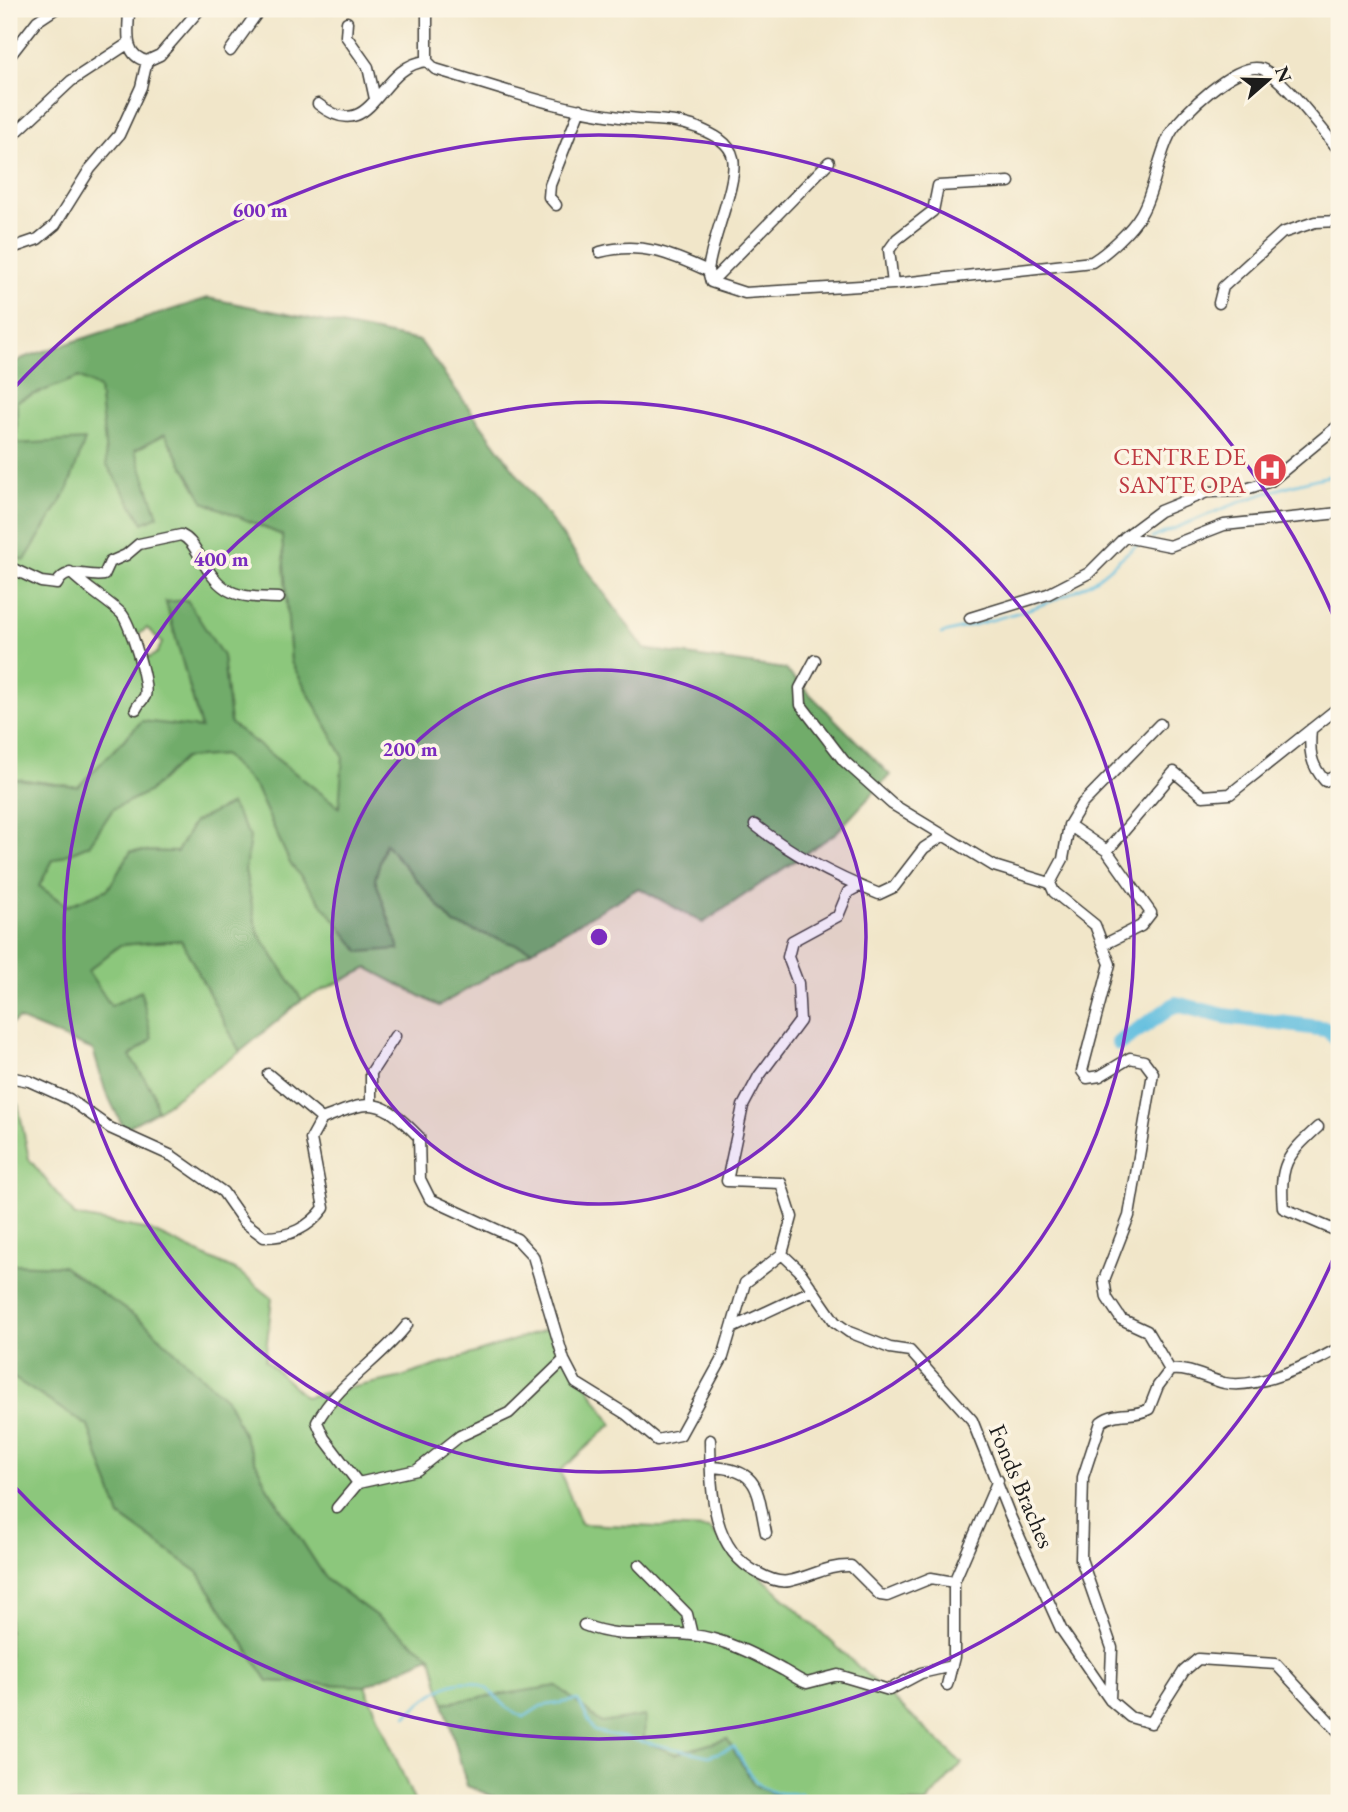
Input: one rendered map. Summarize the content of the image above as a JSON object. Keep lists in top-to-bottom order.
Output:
{
  "streets": {
    "street": ["Fonds Braches"]
  },
  "places": {
    "hospital": ["CENTRE DE SANTE OPA"]
  },
  "north": "right",
  "rings": ["600 m", "400 m", "200 m"]
}
